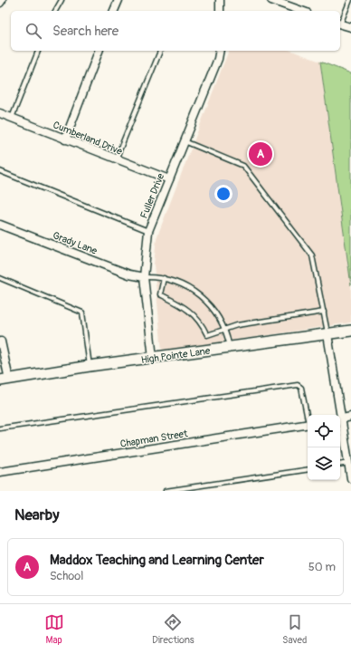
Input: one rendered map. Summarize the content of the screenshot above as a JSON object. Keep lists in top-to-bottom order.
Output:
{
  "streets": {
    "street": [
      "Cumberland Drive",
      "Fuller Drive",
      "Grady Lane",
      "High Pointe Lane",
      "Chapman Street"
    ]
  },
  "crossings": [
    ["Cumberland Drive", "Fuller Drive"],
    ["Fuller Drive", "Grady Lane"],
    ["Fuller Drive", "High Pointe Lane"]
  ],
  "page": {
    "search": "Search here",
    "pins": "A",
    "heading": "Nearby",
    "list": [
      {
        "mark": "A",
        "name": "Maddox Teaching and Learning Center",
        "note": "School",
        "value": "50 m"
      }
    ],
    "nav": ["Map", "Directions", "Saved"]
  }
}
